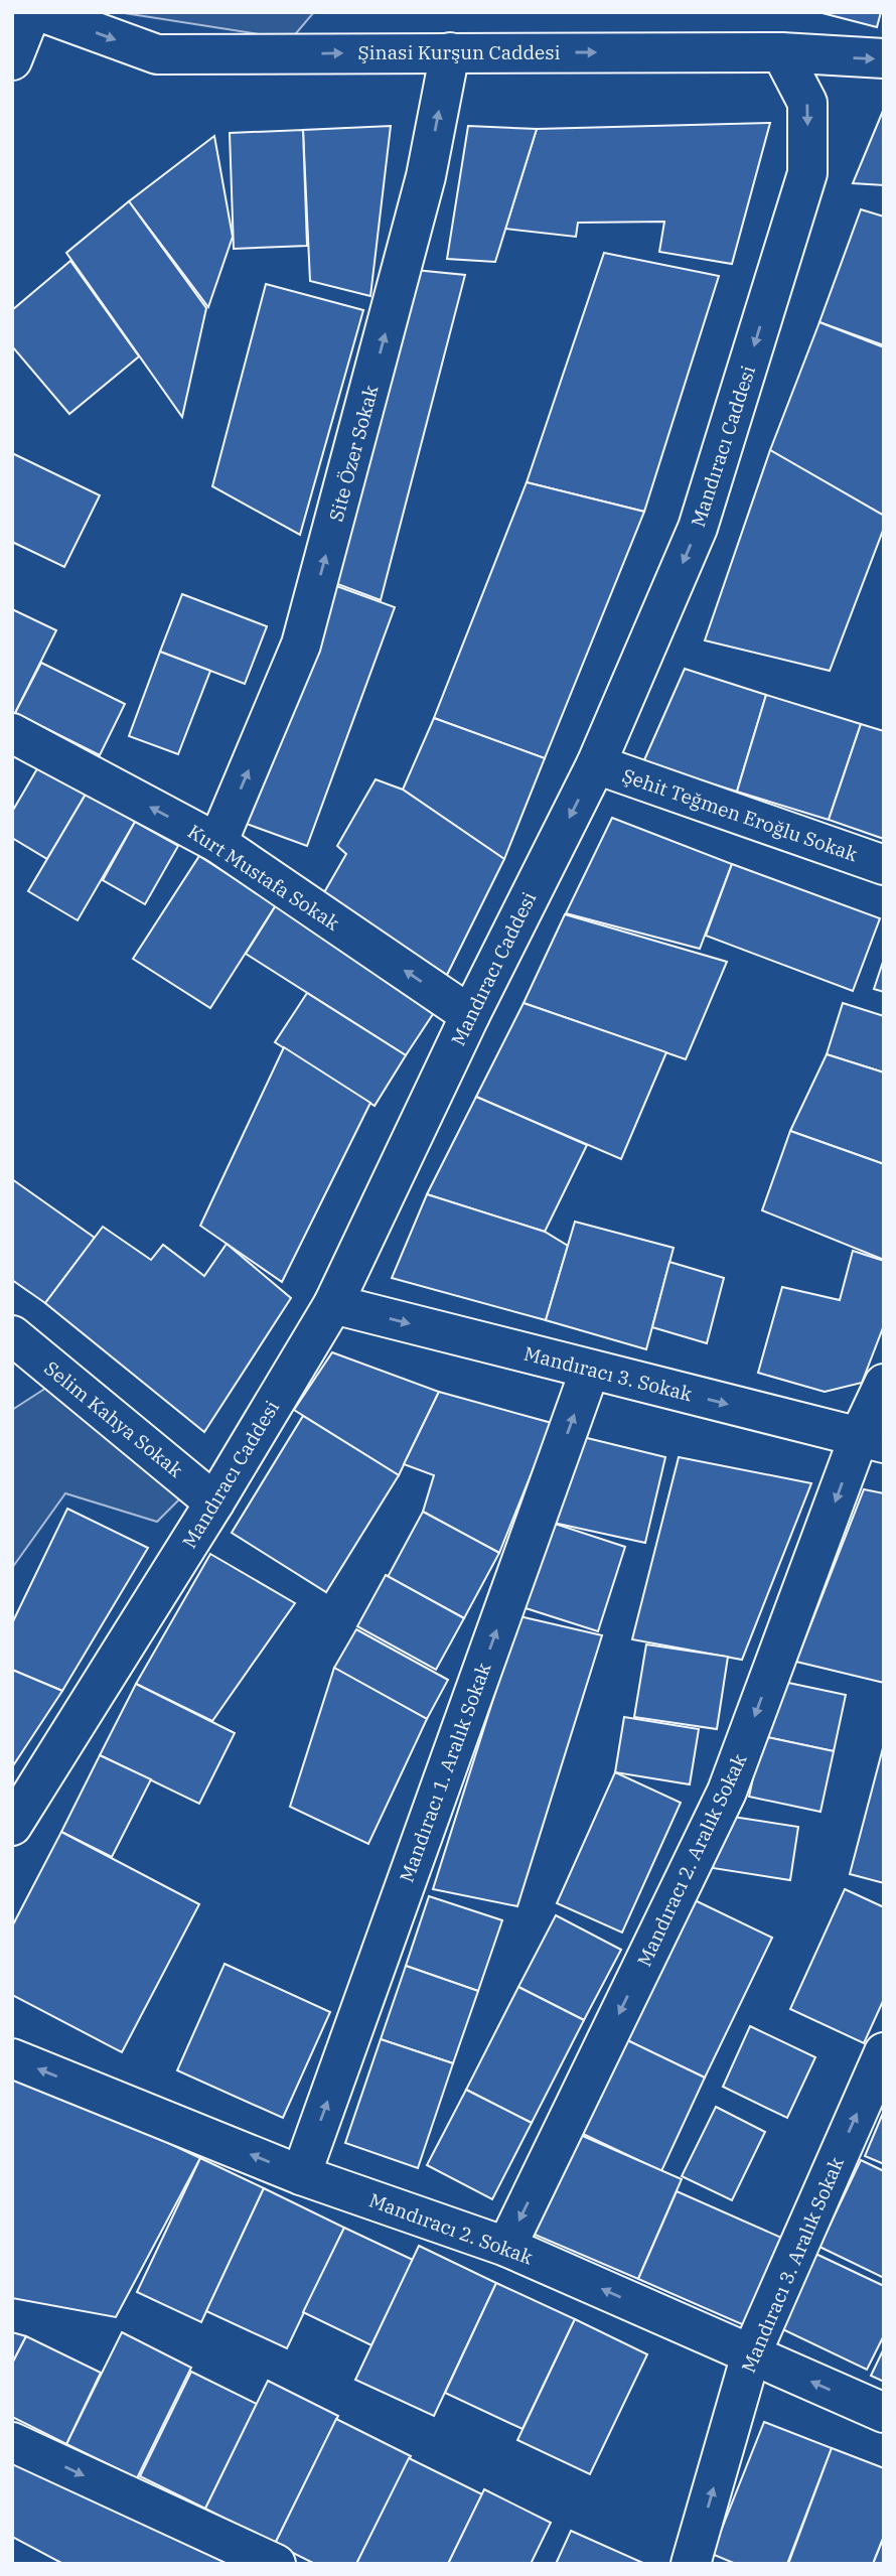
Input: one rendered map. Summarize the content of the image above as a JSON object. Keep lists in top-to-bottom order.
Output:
{
  "streets": {
    "street": [
      "Şinasi Kurşun Caddesi",
      "Mandıracı Caddesi",
      "Site Özer Sokak",
      "Şehit Teğmen Eroğlu Sokak",
      "Kurt Mustafa Sokak",
      "Mandıracı 3. Sokak",
      "Selim Kahya Sokak",
      "Mandıracı 1. Aralık Sokak",
      "Mandıracı 2. Aralık Sokak",
      "Mandıracı 2. Sokak",
      "Mandıracı 3. Aralık Sokak"
    ]
  },
  "crossings": [
    ["Şinasi Kurşun Caddesi", "Mandıracı Caddesi"],
    ["Şinasi Kurşun Caddesi", "Site Özer Sokak"],
    ["Mandıracı Caddesi", "Şehit Teğmen Eroğlu Sokak"],
    ["Mandıracı Caddesi", "Kurt Mustafa Sokak"],
    ["Mandıracı Caddesi", "Mandıracı 3. Sokak"],
    ["Mandıracı Caddesi", "Selim Kahya Sokak"],
    ["Site Özer Sokak", "Kurt Mustafa Sokak"],
    ["Mandıracı 3. Sokak", "Mandıracı 1. Aralık Sokak"],
    ["Mandıracı 3. Sokak", "Mandıracı 2. Aralık Sokak"],
    ["Mandıracı 1. Aralık Sokak", "Mandıracı 2. Sokak"],
    ["Mandıracı 2. Aralık Sokak", "Mandıracı 2. Sokak"],
    ["Mandıracı 2. Sokak", "Mandıracı 3. Aralık Sokak"]
  ],
  "one_way": [
    "Şinasi Kurşun Caddesi",
    "Mandıracı Caddesi",
    "Site Özer Sokak",
    "Kurt Mustafa Sokak",
    "Mandıracı 3. Sokak",
    "Mandıracı 1. Aralık Sokak",
    "Mandıracı 2. Aralık Sokak",
    "Mandıracı 2. Sokak",
    "Mandıracı 3. Aralık Sokak"
  ]
}
